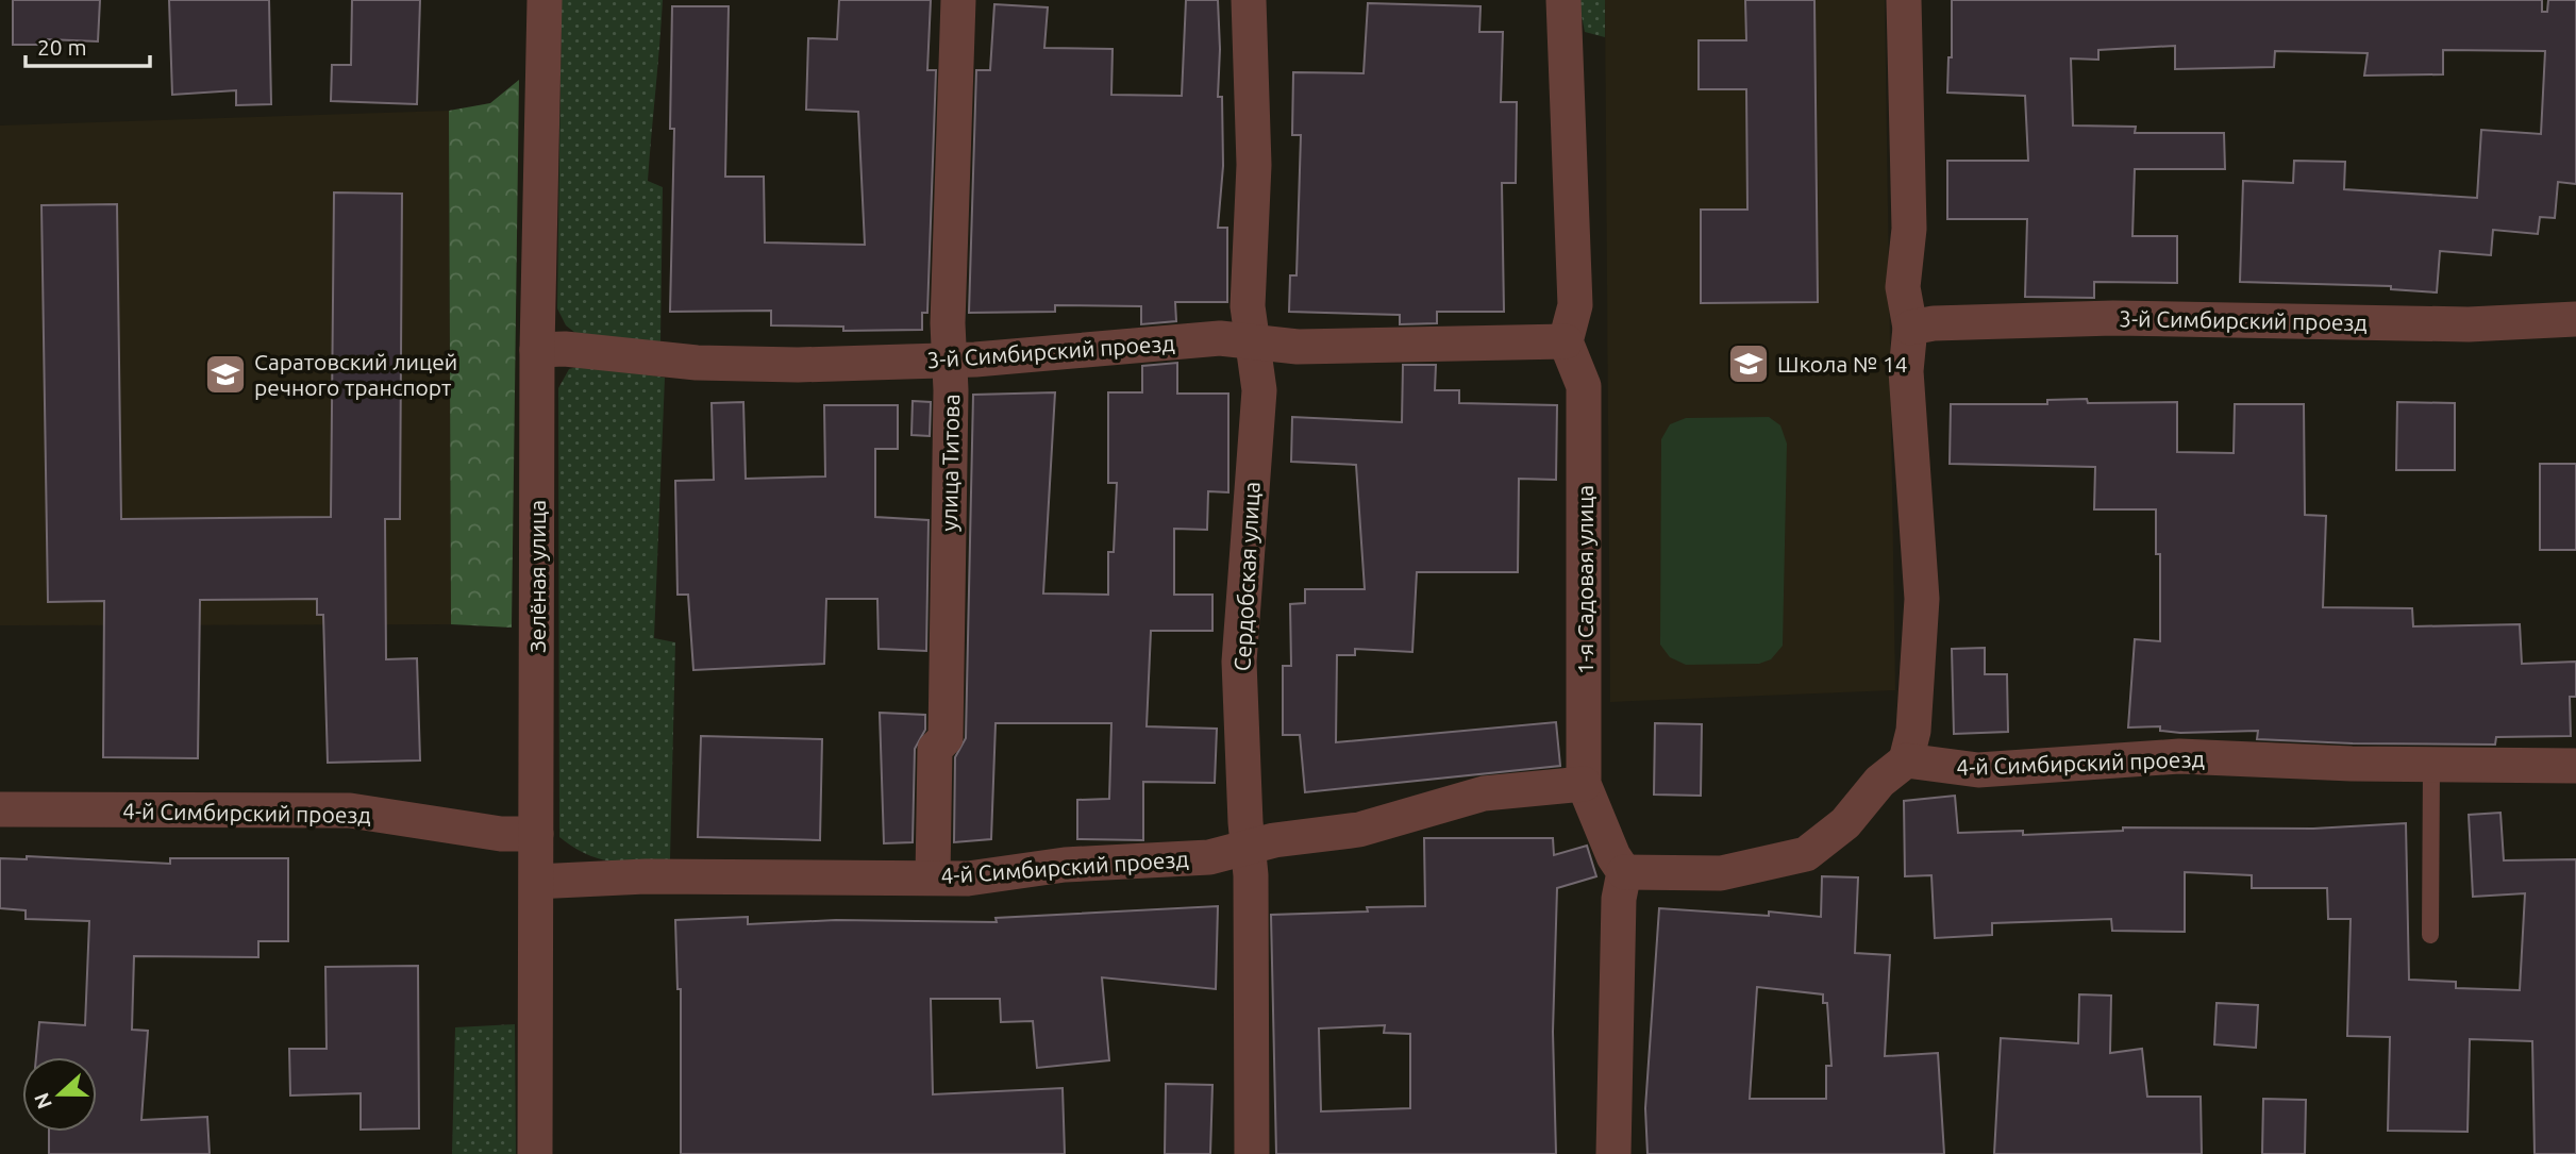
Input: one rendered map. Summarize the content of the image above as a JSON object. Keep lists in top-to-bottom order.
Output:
{
  "streets": {
    "street": [
      "3-й Симбирский проезд",
      "улица Титова",
      "Зелёная улица",
      "Сердобская улица",
      "1-я Садовая улица",
      "4-й Симбирский проезд"
    ]
  },
  "crossings": [
    ["3-й Симбирский проезд", "улица Титова"],
    ["3-й Симбирский проезд", "Зелёная улица"],
    ["3-й Симбирский проезд", "Сердобская улица"],
    ["3-й Симбирский проезд", "1-я Садовая улица"],
    ["улица Титова", "4-й Симбирский проезд"],
    ["Зелёная улица", "4-й Симбирский проезд"],
    ["Сердобская улица", "4-й Симбирский проезд"],
    ["1-я Садовая улица", "4-й Симбирский проезд"]
  ],
  "places": {
    "school or university": ["Школа № 14", "Саратовский лицей речного транспорт"]
  },
  "scale_bar": "20 m",
  "north": "left"
}
